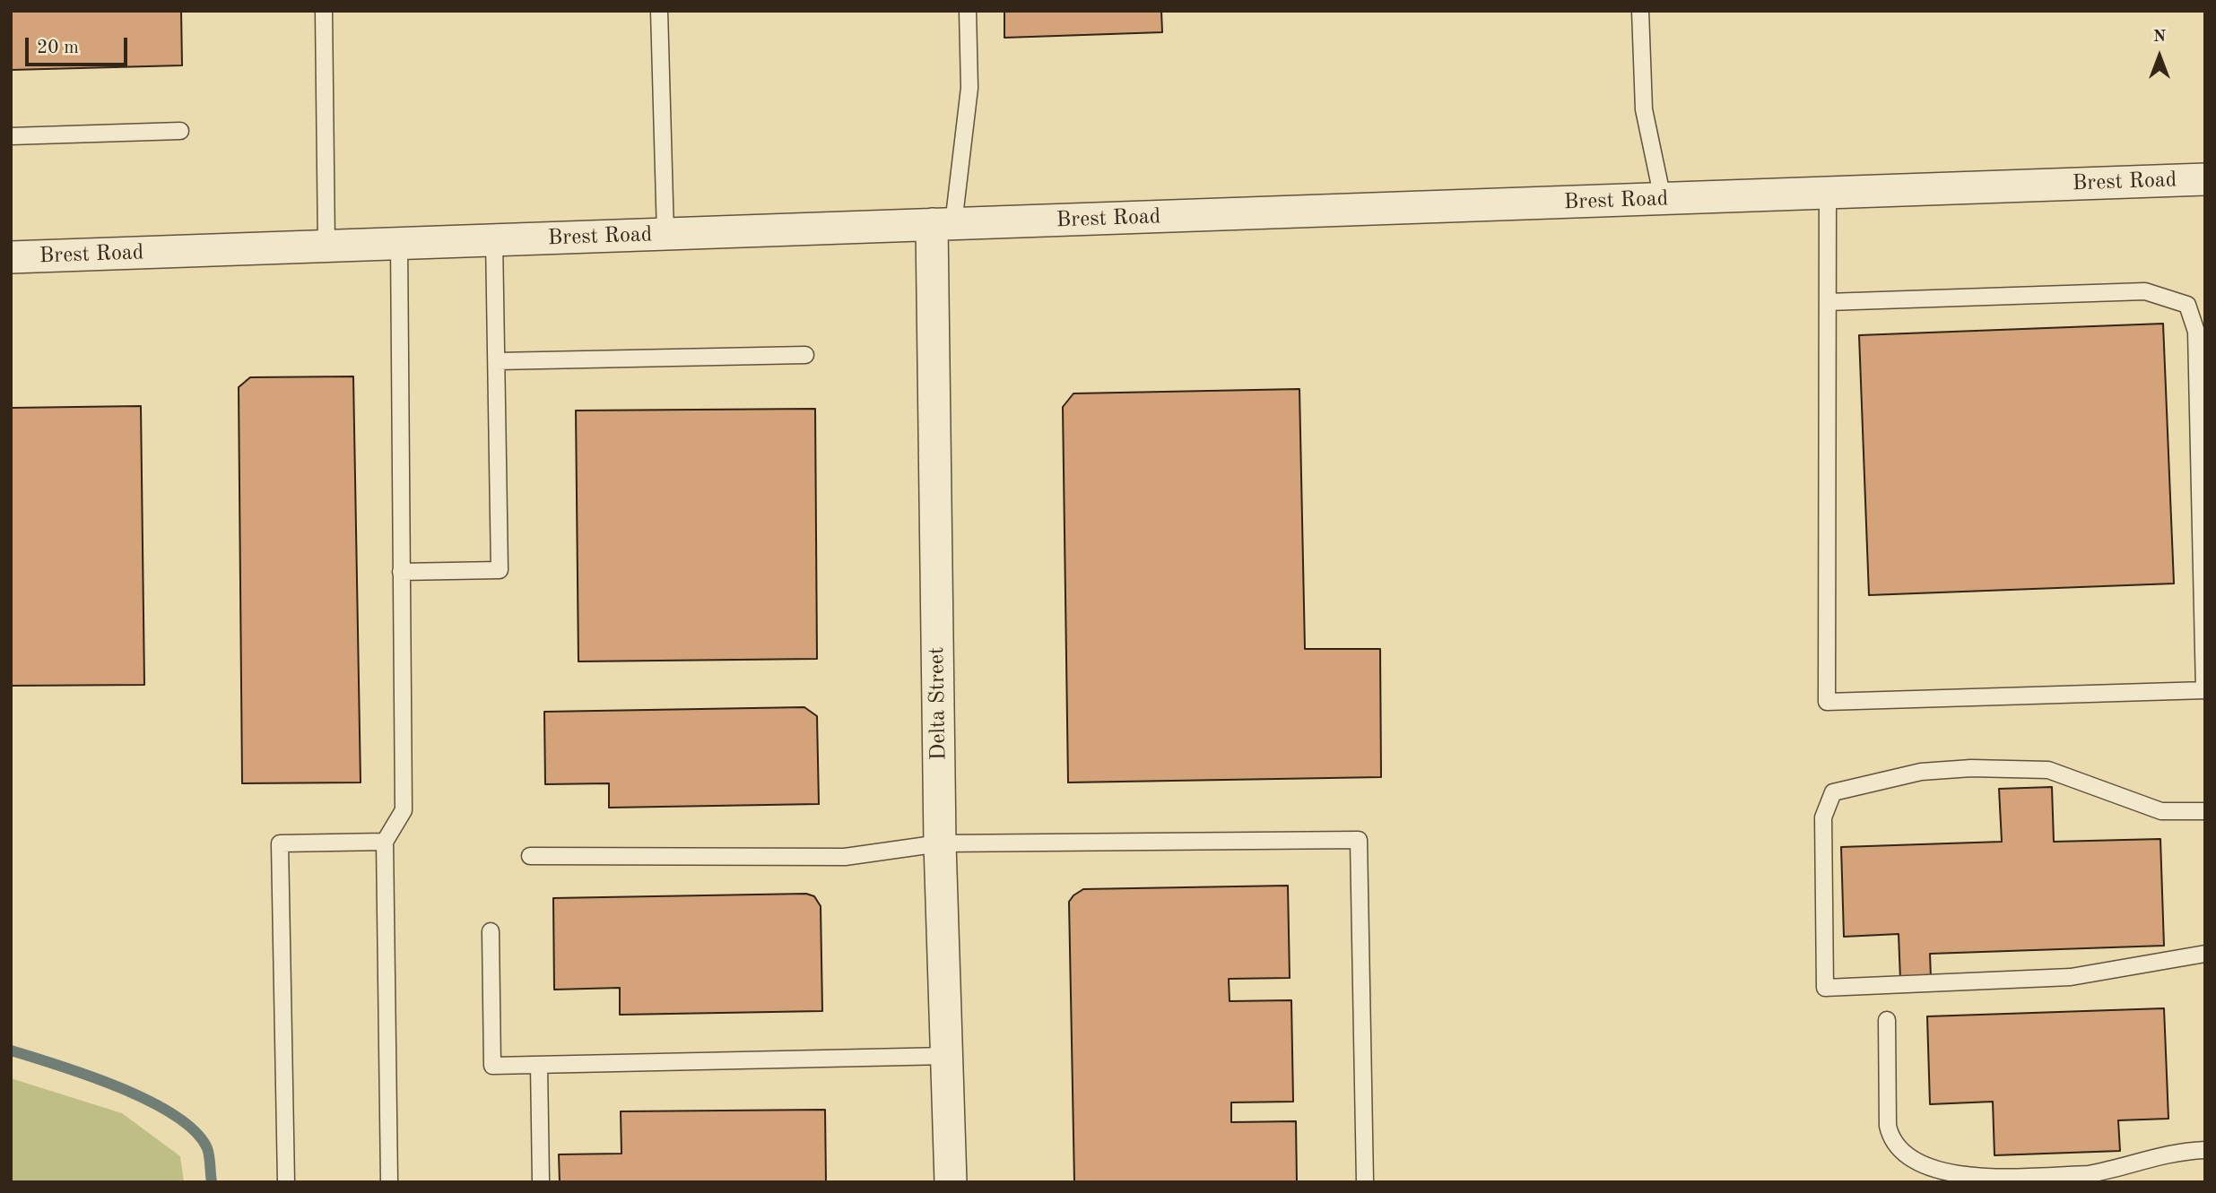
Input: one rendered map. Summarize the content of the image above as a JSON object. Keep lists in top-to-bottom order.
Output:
{
  "streets": {
    "street": ["Brest Road", "Delta Street"]
  },
  "crossings": [
    ["Brest Road", "Delta Street"]
  ],
  "scale_bar": "20 m",
  "north": "top"
}
